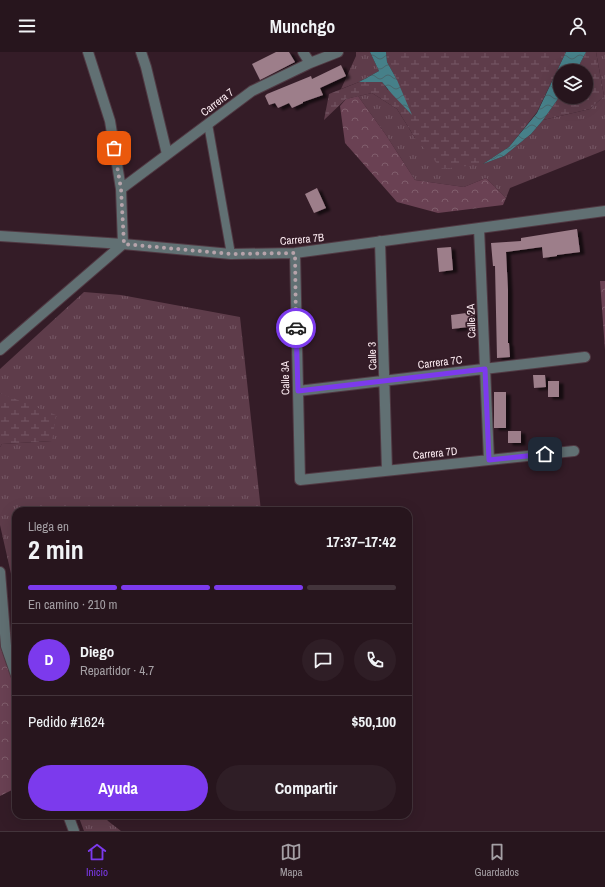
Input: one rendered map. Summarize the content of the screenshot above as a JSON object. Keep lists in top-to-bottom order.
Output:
{
  "streets": {
    "street": [
      "Carrera 7",
      "Carrera 7B",
      "Calle 2A",
      "Calle 3",
      "Carrera 7C",
      "Calle 3A",
      "Carrera 7D"
    ]
  },
  "crossings": [
    ["Carrera 7B", "Calle 2A"],
    ["Carrera 7B", "Calle 3"],
    ["Carrera 7B", "Calle 3A"],
    ["Calle 2A", "Carrera 7C"],
    ["Calle 2A", "Carrera 7D"],
    ["Calle 3", "Carrera 7C"],
    ["Calle 3", "Carrera 7D"],
    ["Carrera 7C", "Calle 3A"],
    ["Calle 3A", "Carrera 7D"]
  ],
  "page": {
    "header": "Munchgo",
    "heading": ["2 min", "Llega en", "17:37–17:42"],
    "panel": [
      "Diego",
      "Repartidor · 4.7",
      "Pedido #1624",
      "$50,100"
    ],
    "bar": "En camino · 210 m",
    "round": "D",
    "buttons": ["Ayuda", "Compartir"],
    "tabs": ["Inicio", "Mapa", "Guardados"]
  }
}
